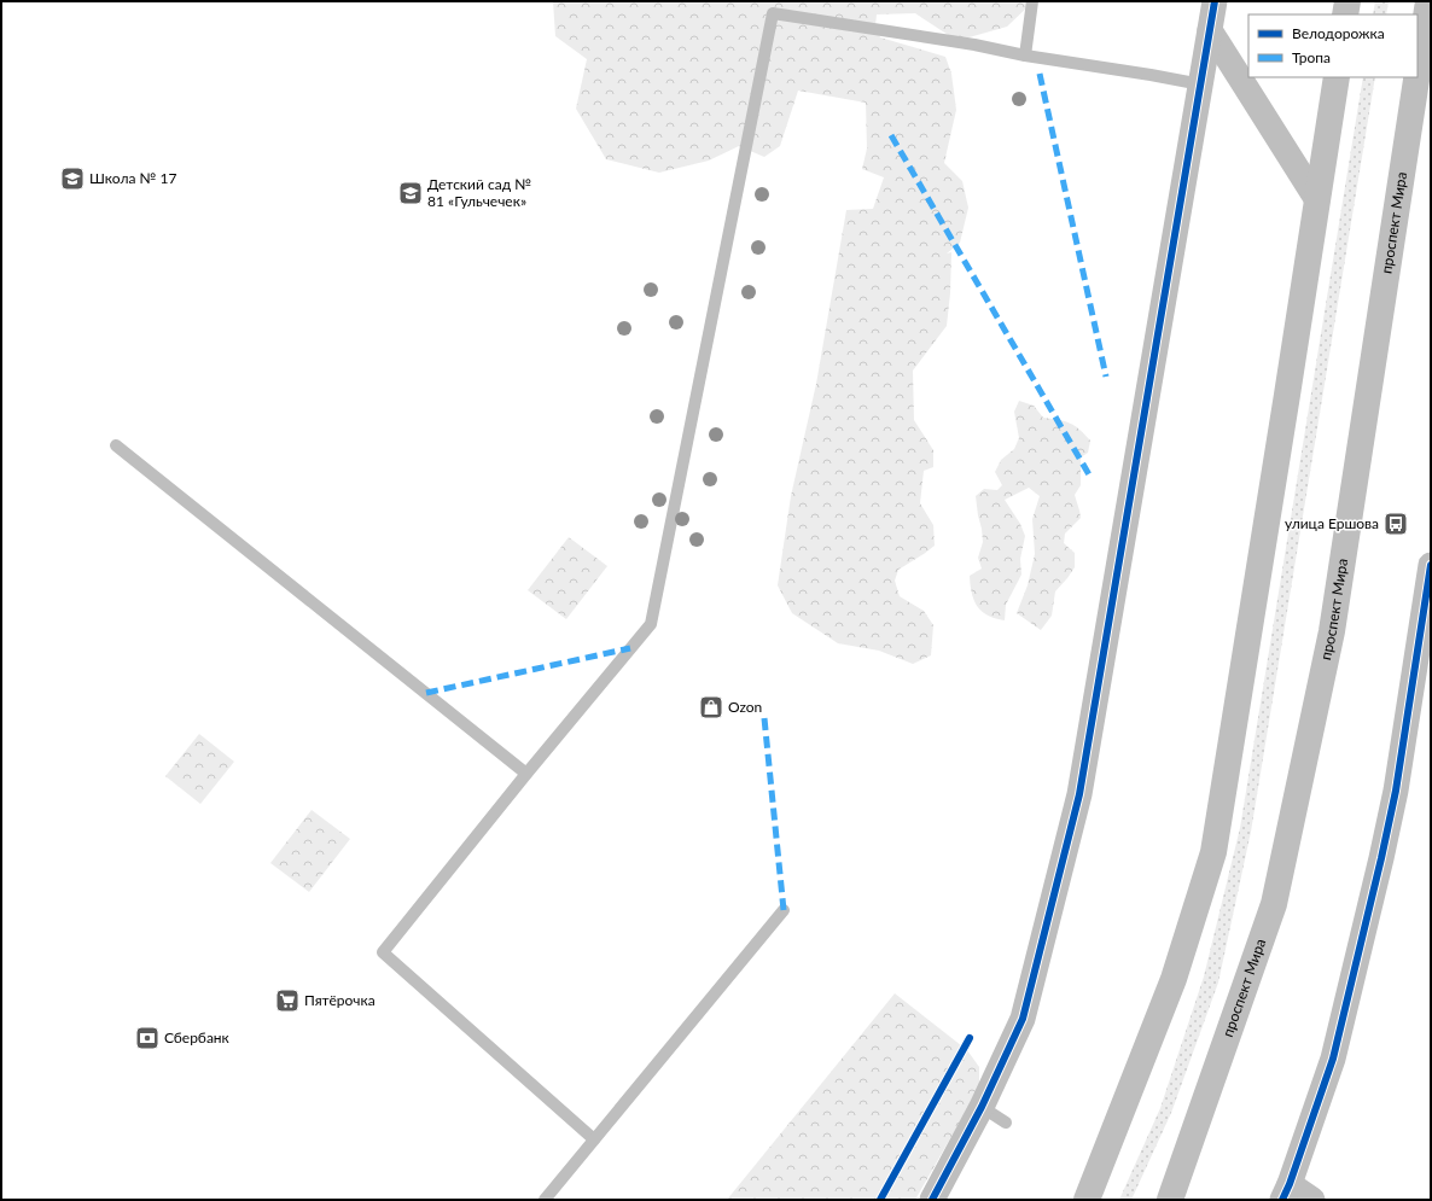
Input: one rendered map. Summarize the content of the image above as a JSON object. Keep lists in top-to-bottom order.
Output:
{
  "streets": {
    "main road": ["проспект Мира"]
  },
  "places": {
    "school or university": ["Школа № 17", "Детский сад № 81 «Гульчечек»"],
    "bus stop": ["улица Ершова"],
    "shop": ["Ozon"],
    "supermarket": ["Пятёрочка"],
    "bank": ["Сбербанк"]
  },
  "legend": ["Велодорожка", "Тропа"]
}
